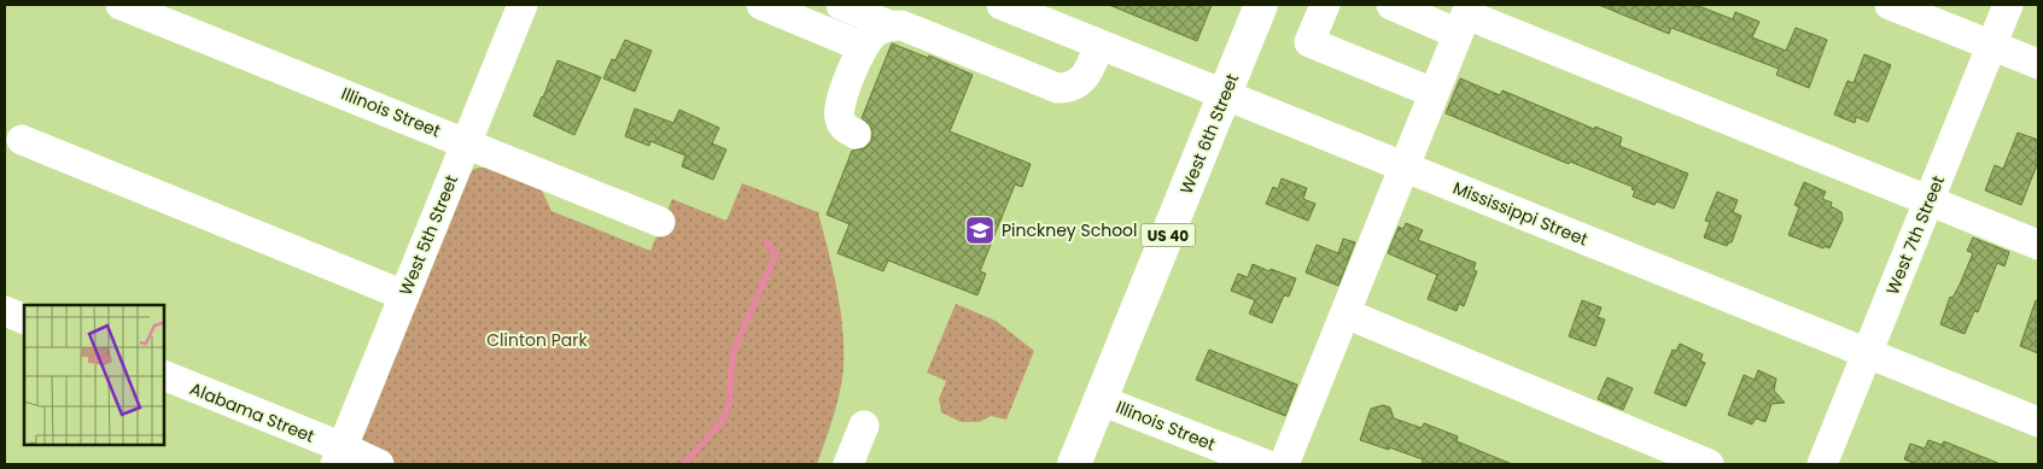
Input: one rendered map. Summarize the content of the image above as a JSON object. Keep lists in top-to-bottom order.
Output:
{
  "streets": {
    "highway": ["West 6th Street", "US 40"],
    "street": [
      "Illinois Street",
      "Mississippi Street",
      "West 5th Street",
      "West 7th Street",
      "Alabama Street"
    ]
  },
  "crossings": [
    ["Illinois Street", "West 6th Street"],
    ["Illinois Street", "West 5th Street"],
    ["West 6th Street", "Mississippi Street"],
    ["Mississippi Street", "West 7th Street"],
    ["West 5th Street", "Alabama Street"]
  ],
  "parks": ["Clinton Park"],
  "places": {
    "school or university": ["Pinckney School"]
  }
}
